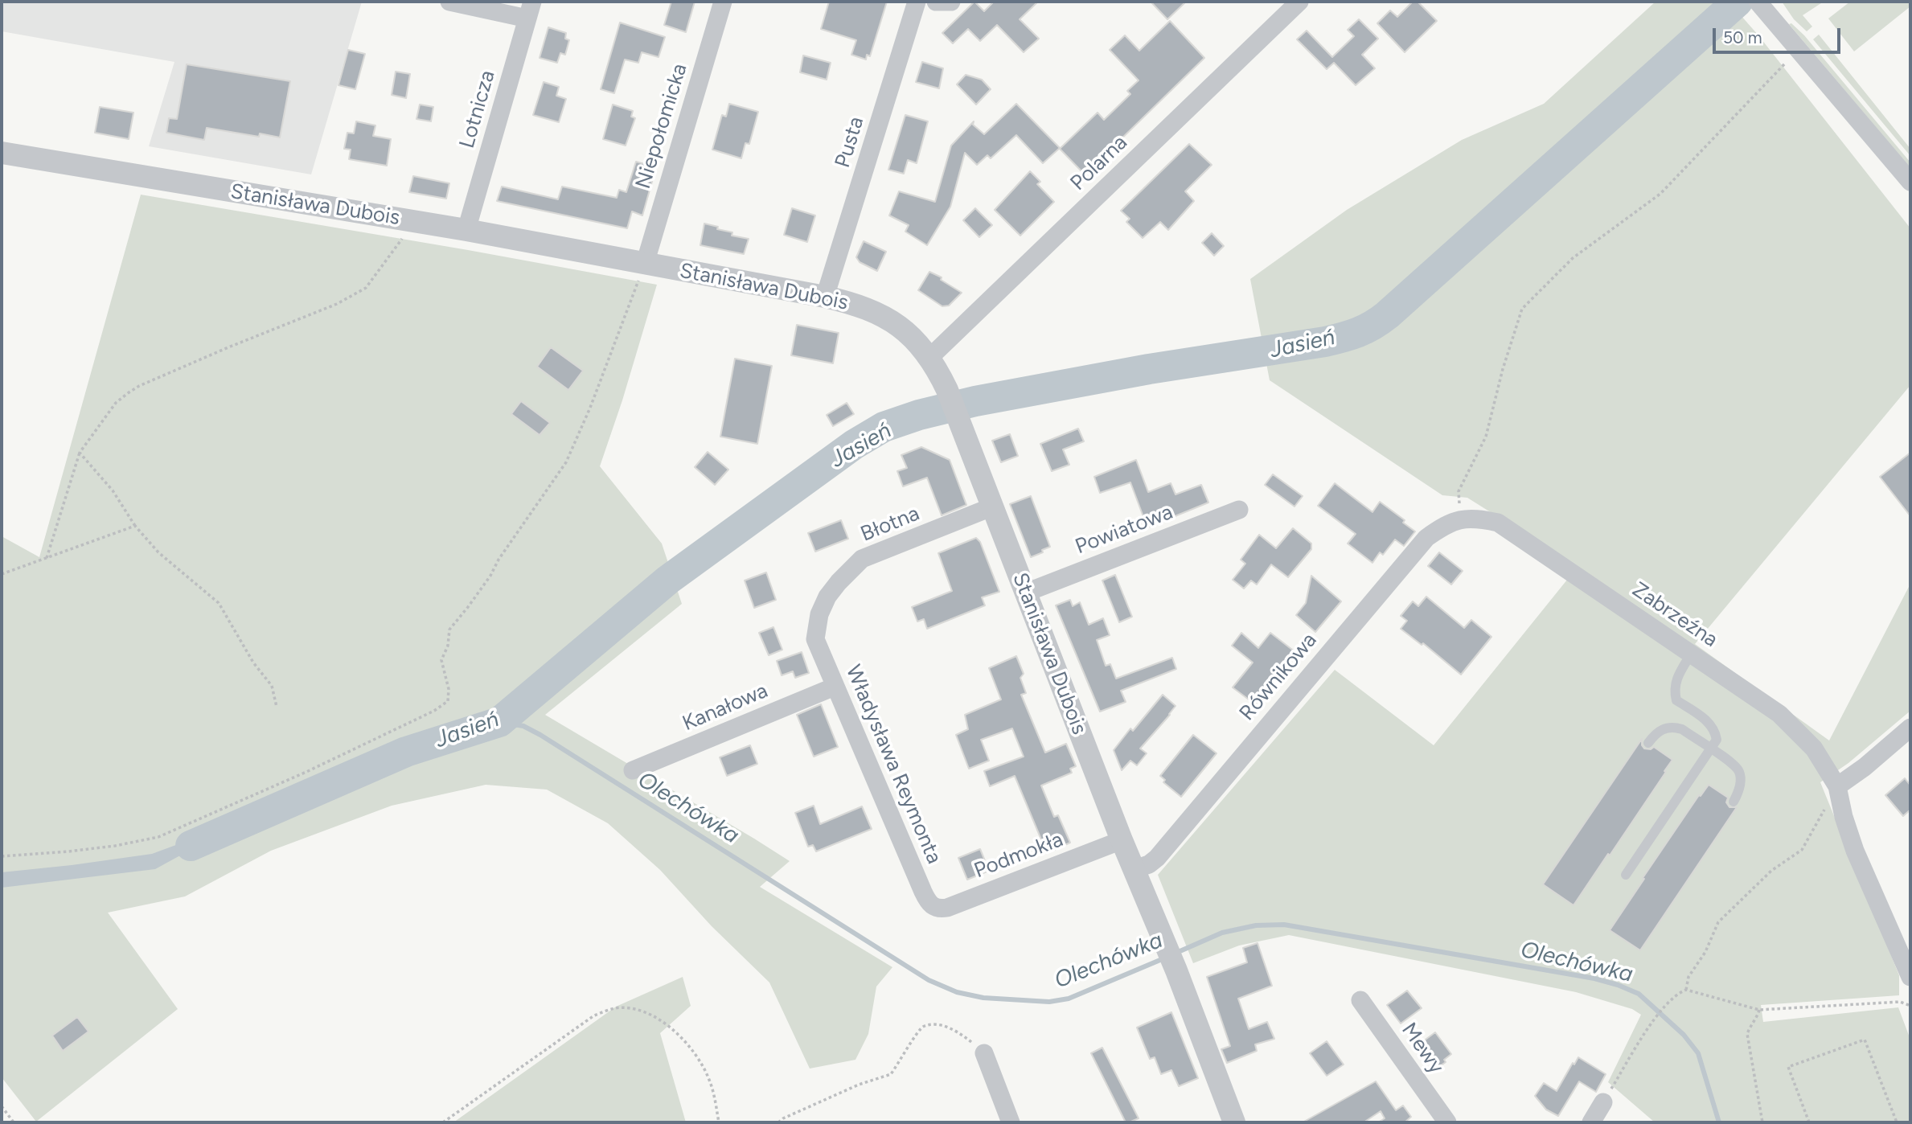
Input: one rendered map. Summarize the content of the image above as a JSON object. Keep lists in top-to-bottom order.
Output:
{
  "streets": {
    "street": [
      "Lotnicza",
      "Niepołomicka",
      "Pusta",
      "Polarna",
      "Stanisława Dubois",
      "Błotna",
      "Powiatowa",
      "Zabrzeźna",
      "Równikowa",
      "Kanałowa",
      "Władysława Reymonta",
      "Podmokła",
      "Mewy"
    ]
  },
  "crossings": [
    ["Lotnicza", "Stanisława Dubois"],
    ["Niepołomicka", "Stanisława Dubois"],
    ["Pusta", "Stanisława Dubois"],
    ["Polarna", "Stanisława Dubois"],
    ["Stanisława Dubois", "Błotna"],
    ["Stanisława Dubois", "Powiatowa"],
    ["Stanisława Dubois", "Równikowa"],
    ["Stanisława Dubois", "Podmokła"],
    ["Błotna", "Władysława Reymonta"],
    ["Zabrzeźna", "Równikowa"],
    ["Kanałowa", "Władysława Reymonta"],
    ["Władysława Reymonta", "Podmokła"]
  ],
  "water": ["Jasień", "Olechówka"],
  "scale_bar": "50 m"
}
